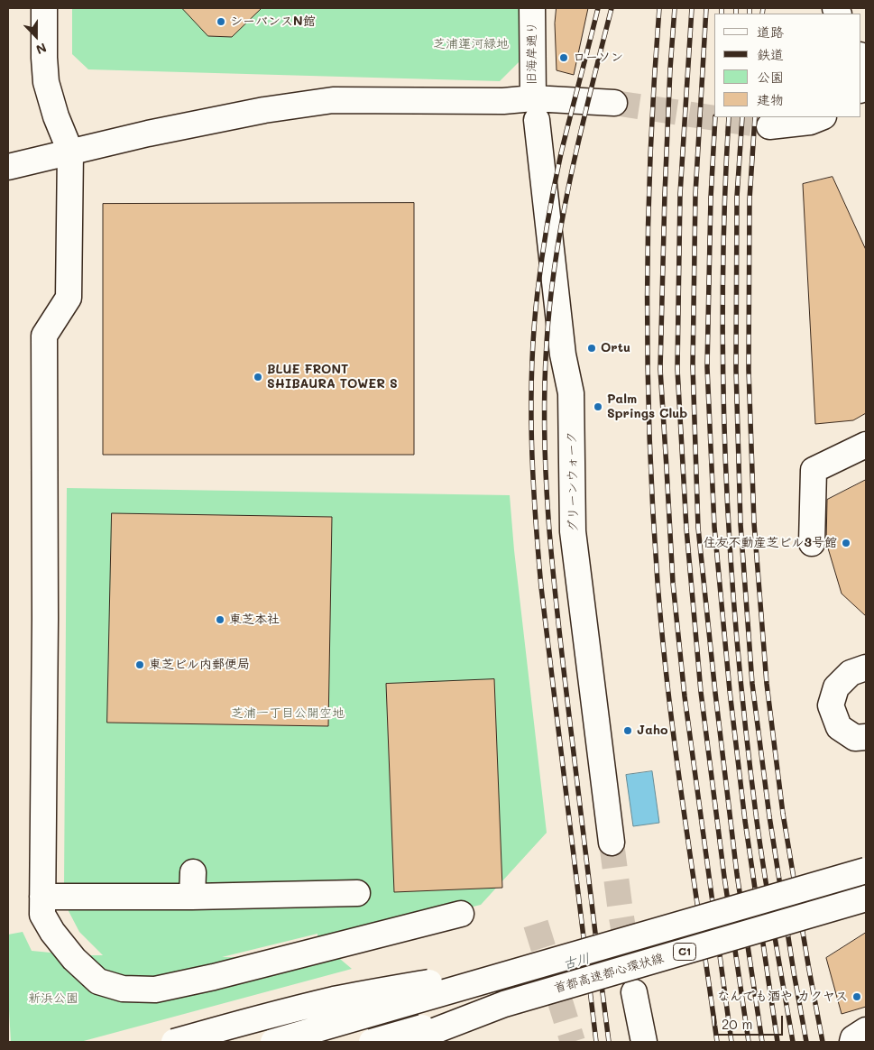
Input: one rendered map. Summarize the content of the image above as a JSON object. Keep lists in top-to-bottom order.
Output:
{
  "streets": {
    "main road": [
      "旧海岸通り",
      "グリーンウォーク",
      "C1",
      "首都高速都心環状線"
    ]
  },
  "crossings": [
    ["旧海岸通り", "グリーンウォーク"]
  ],
  "water": ["古川"],
  "parks": ["芝浦運河緑地", "芝浦一丁目公開空地", "新浜公園"],
  "places": [
    "シーバンスN館",
    "ローソン",
    "Ortu",
    "BLUE FRONT SHIBAURA TOWER S",
    "Palm Springs Club",
    "住友不動産芝ビル3号館",
    "東芝本社",
    "東芝ビル内郵便局",
    "Jaho",
    "なんでも酒や カクヤス"
  ],
  "legend": [
    "道路",
    "鉄道",
    "公園",
    "建物"
  ],
  "scale_bar": "20 m",
  "north": "bottom"
}
